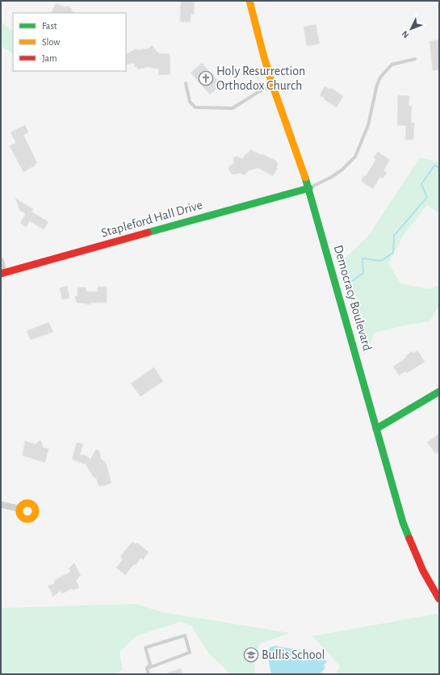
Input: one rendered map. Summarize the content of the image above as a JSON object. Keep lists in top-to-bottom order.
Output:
{
  "streets": {
    "main road": ["Stapleford Hall Drive", "Democracy Boulevard"]
  },
  "crossings": [
    ["Stapleford Hall Drive", "Democracy Boulevard"]
  ],
  "places": {
    "church": ["Holy Resurrection Orthodox Church"],
    "school or university": ["Bullis School"]
  },
  "legend": ["Fast", "Slow", "Jam"],
  "north": "bottom left"
}
